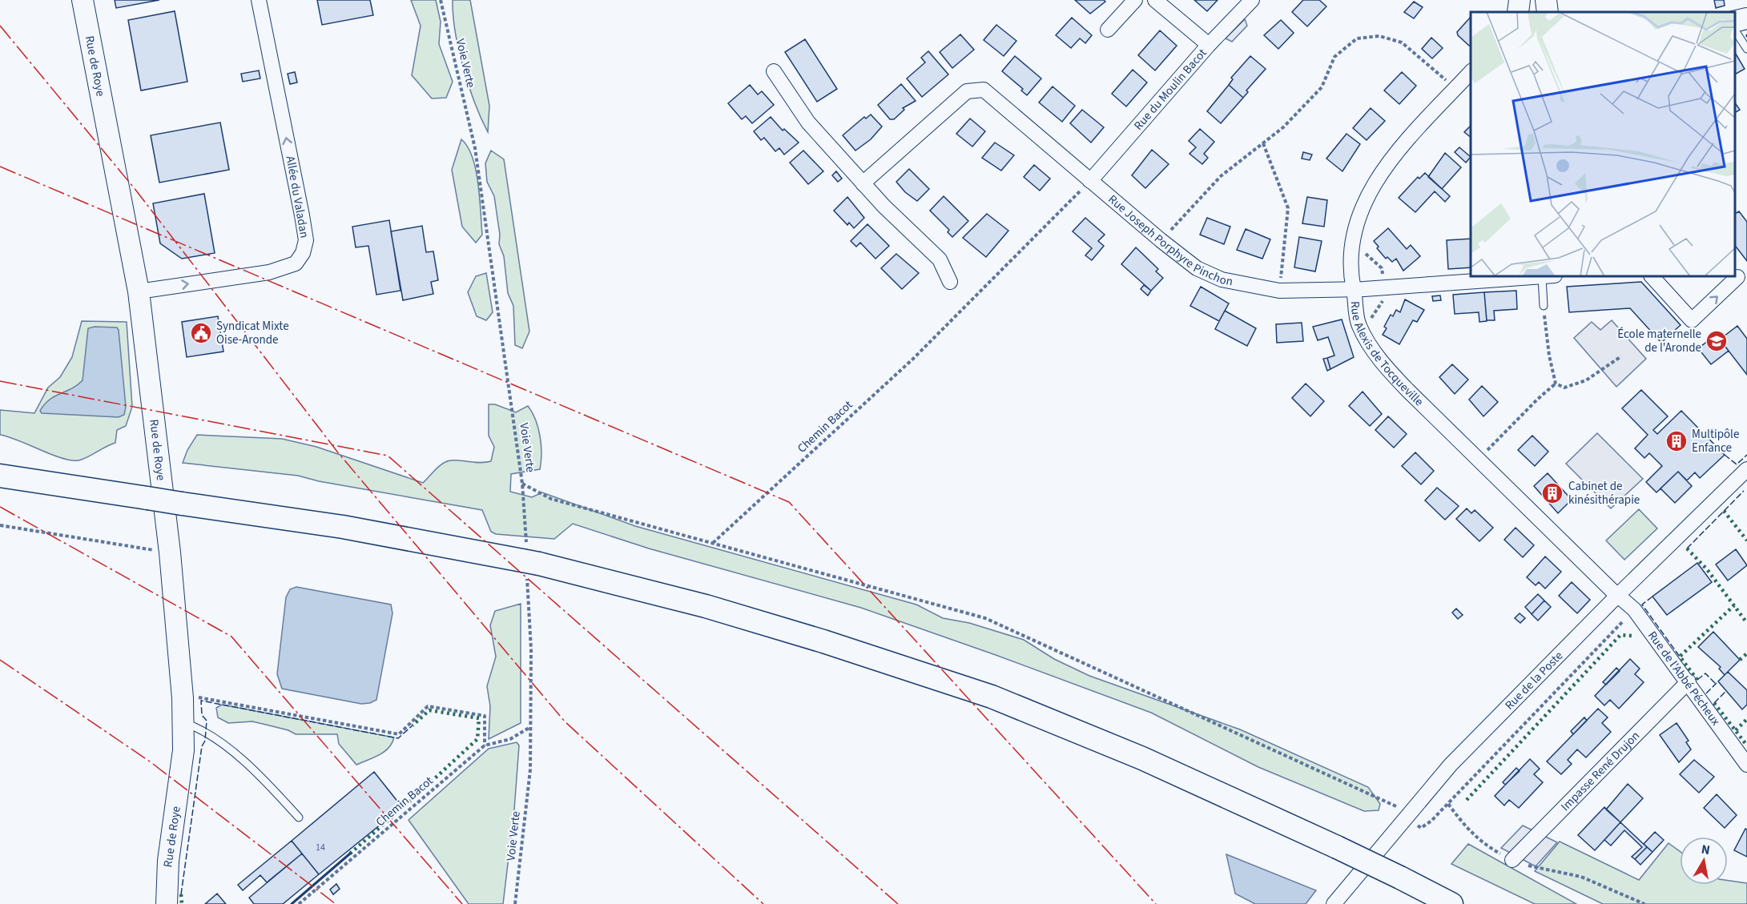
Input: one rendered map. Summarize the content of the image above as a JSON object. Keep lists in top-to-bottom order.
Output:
{
  "streets": {
    "main road": ["Rue de Roye"],
    "street": [
      "Rue du Moulin Bacot",
      "Allée du Valadan",
      "Rue Joseph Porphyre Pinchon",
      "Rue Alexis de Tocqueville",
      "Rue de l'Abbé Pécheux",
      "Rue de la Poste",
      "Impasse René Drujon"
    ],
    "path": ["Voie Verte", "Chemin Bacot"]
  },
  "crossings": [
    ["Voie Verte", "Chemin Bacot"],
    ["Rue de Roye", "Allée du Valadan"],
    ["Rue du Moulin Bacot", "Rue Joseph Porphyre Pinchon"],
    ["Rue du Moulin Bacot", "Chemin Bacot"],
    ["Rue Joseph Porphyre Pinchon", "Rue Alexis de Tocqueville"],
    ["Rue Joseph Porphyre Pinchon", "Chemin Bacot"],
    ["Rue Alexis de Tocqueville", "Rue de l'Abbé Pécheux"],
    ["Rue Alexis de Tocqueville", "Rue de la Poste"],
    ["Rue de l'Abbé Pécheux", "Rue de la Poste"],
    ["Rue de l'Abbé Pécheux", "Impasse René Drujon"]
  ],
  "places": {
    "public building": ["Syndicat Mixte Oise-Aronde"],
    "school or university": ["École maternelle de l'Aronde"],
    "building": ["Multipôle Enfance", "Cabinet de kinésithérapie"]
  },
  "house_numbers": ["14"],
  "north": "top"
}
